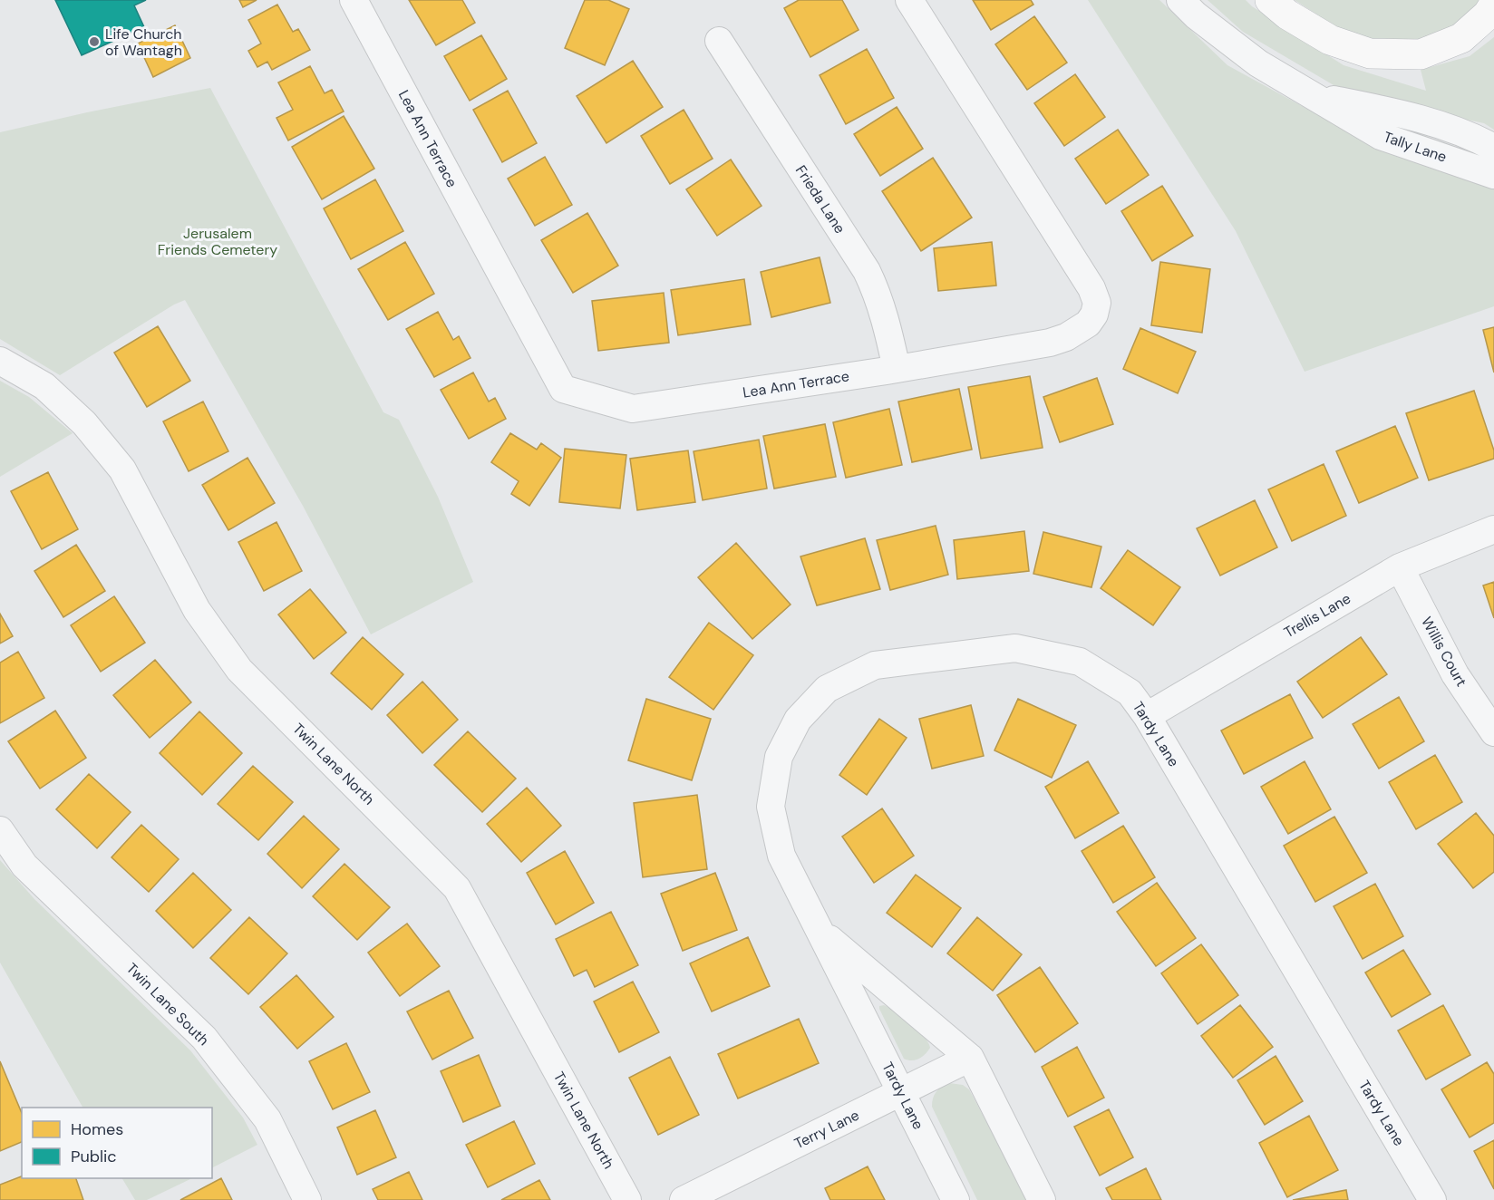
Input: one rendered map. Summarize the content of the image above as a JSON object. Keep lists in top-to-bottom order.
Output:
{
  "streets": {
    "street": [
      "Lea Ann Terrace",
      "Tally Lane",
      "Frieda Lane",
      "Trellis Lane",
      "Willis Court",
      "Tardy Lane",
      "Twin Lane North",
      "Twin Lane South",
      "Terry Lane"
    ]
  },
  "crossings": [
    ["Lea Ann Terrace", "Frieda Lane"],
    ["Trellis Lane", "Willis Court"],
    ["Trellis Lane", "Tardy Lane"],
    ["Tardy Lane", "Terry Lane"]
  ],
  "parks": ["Jerusalem Friends Cemetery"],
  "places": ["Life Church of Wantagh"],
  "legend": ["Homes", "Public"]
}
